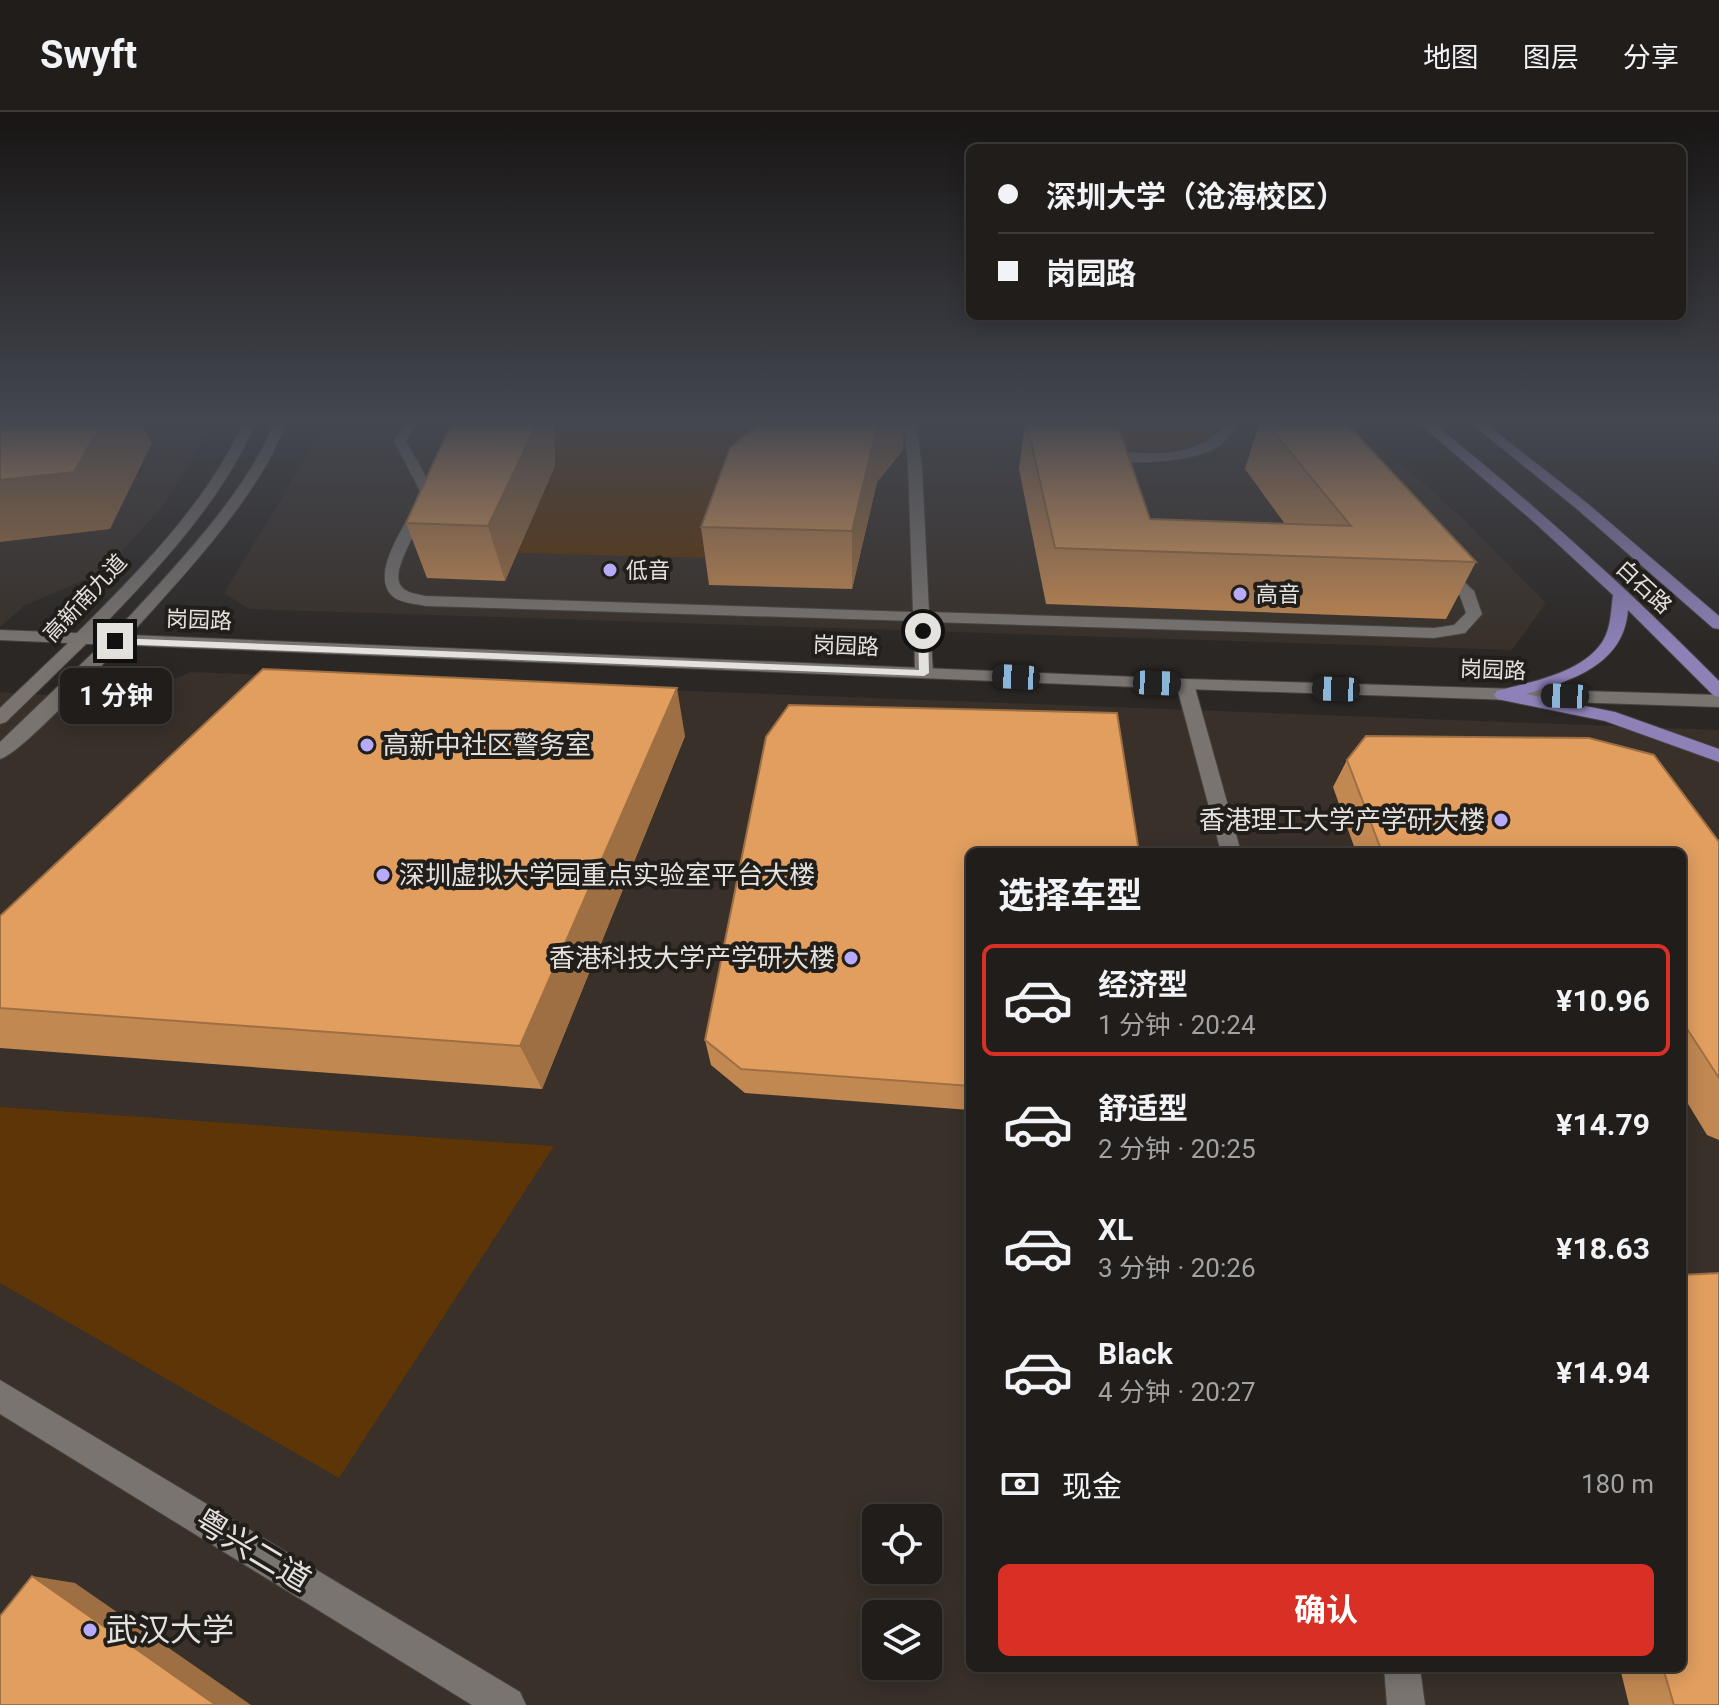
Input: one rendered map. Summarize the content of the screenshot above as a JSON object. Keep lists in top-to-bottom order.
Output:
{
  "streets": {
    "main road": ["白石路"],
    "street": ["高新南九道", "岗园路", "粤兴二道"]
  },
  "crossings": [
    ["高新南九道", "岗园路"]
  ],
  "places": [
    "低音",
    "高音",
    "高新中社区警务室",
    "香港理工大学产学研大楼",
    "深圳虚拟大学园重点实验室平台大楼",
    "香港科技大学产学研大楼",
    "武汉大学"
  ],
  "page": {
    "header": "Swyft",
    "nav": ["地图", "图层", "分享"],
    "banner": ["深圳大学（沧海校区）", "岗园路"],
    "bubble": "1 分钟",
    "heading": "选择车型",
    "list": [
      {
        "name": "经济型",
        "note": "1 分钟 · 20:24",
        "value": "¥10.96"
      },
      {
        "name": "舒适型",
        "note": "2 分钟 · 20:25",
        "value": "¥14.79"
      },
      {
        "name": "XL",
        "note": "3 分钟 · 20:26",
        "value": "¥18.63"
      },
      {
        "name": "Black",
        "note": "4 分钟 · 20:27",
        "value": "¥14.94"
      }
    ],
    "pay": ["现金", "180 m"],
    "buttons": "确认"
  }
}
